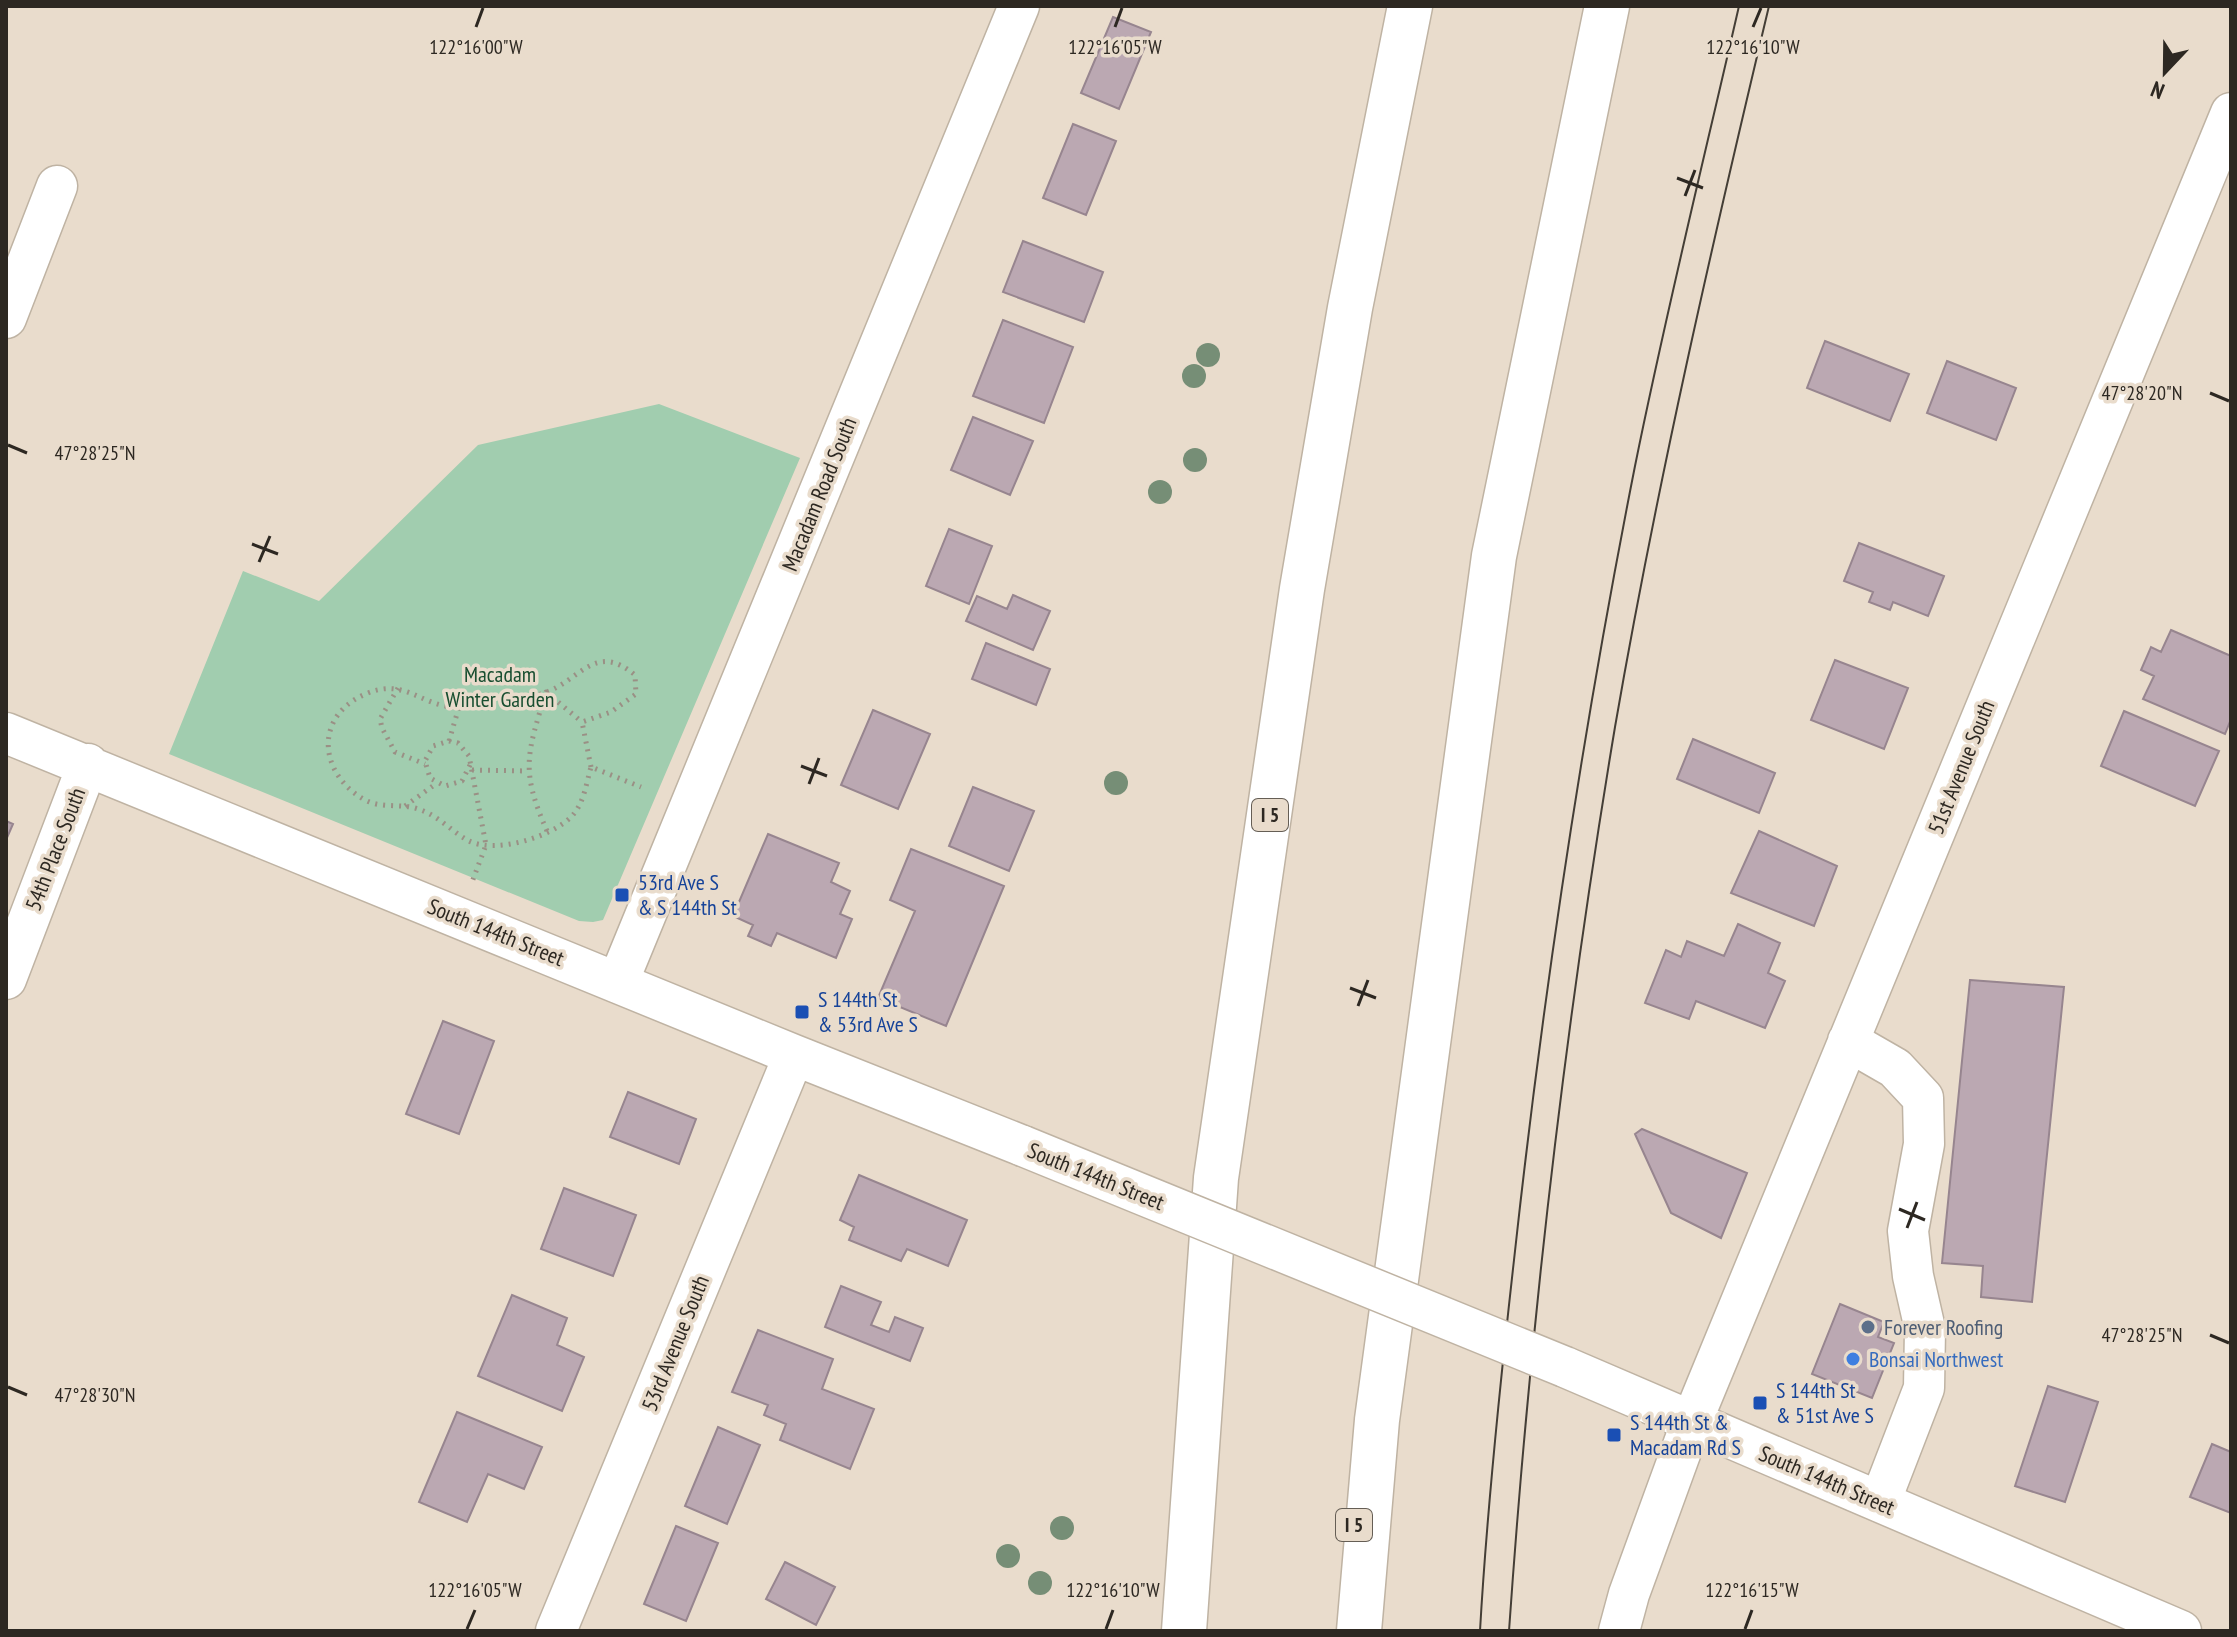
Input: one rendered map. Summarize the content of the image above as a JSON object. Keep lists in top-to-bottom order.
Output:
{
  "streets": {
    "highway": ["I 5"],
    "street": [
      "Macadam Road South",
      "51st Avenue South",
      "54th Place South",
      "South 144th Street",
      "53rd Avenue South"
    ]
  },
  "crossings": [
    ["Macadam Road South", "South 144th Street"],
    ["51st Avenue South", "South 144th Street"],
    ["54th Place South", "South 144th Street"],
    ["South 144th Street", "53rd Avenue South"]
  ],
  "parks": ["Macadam Winter Garden"],
  "places": {
    "transit": [
      "53rd Ave S & S 144th St",
      "S 144th St & 53rd Ave S",
      "S 144th St & 51st Ave S",
      "S 144th St & Macadam Rd S"
    ],
    "other": ["Forever Roofing", "Bonsai Northwest"]
  },
  "north": "bottom",
  "coordinates": [
    "122°16'00\"W",
    "122°16'05\"W",
    "122°16'10\"W",
    "47°28'20\"N",
    "47°28'25\"N",
    "47°28'30\"N",
    "122°16'15\"W"
  ]
}
